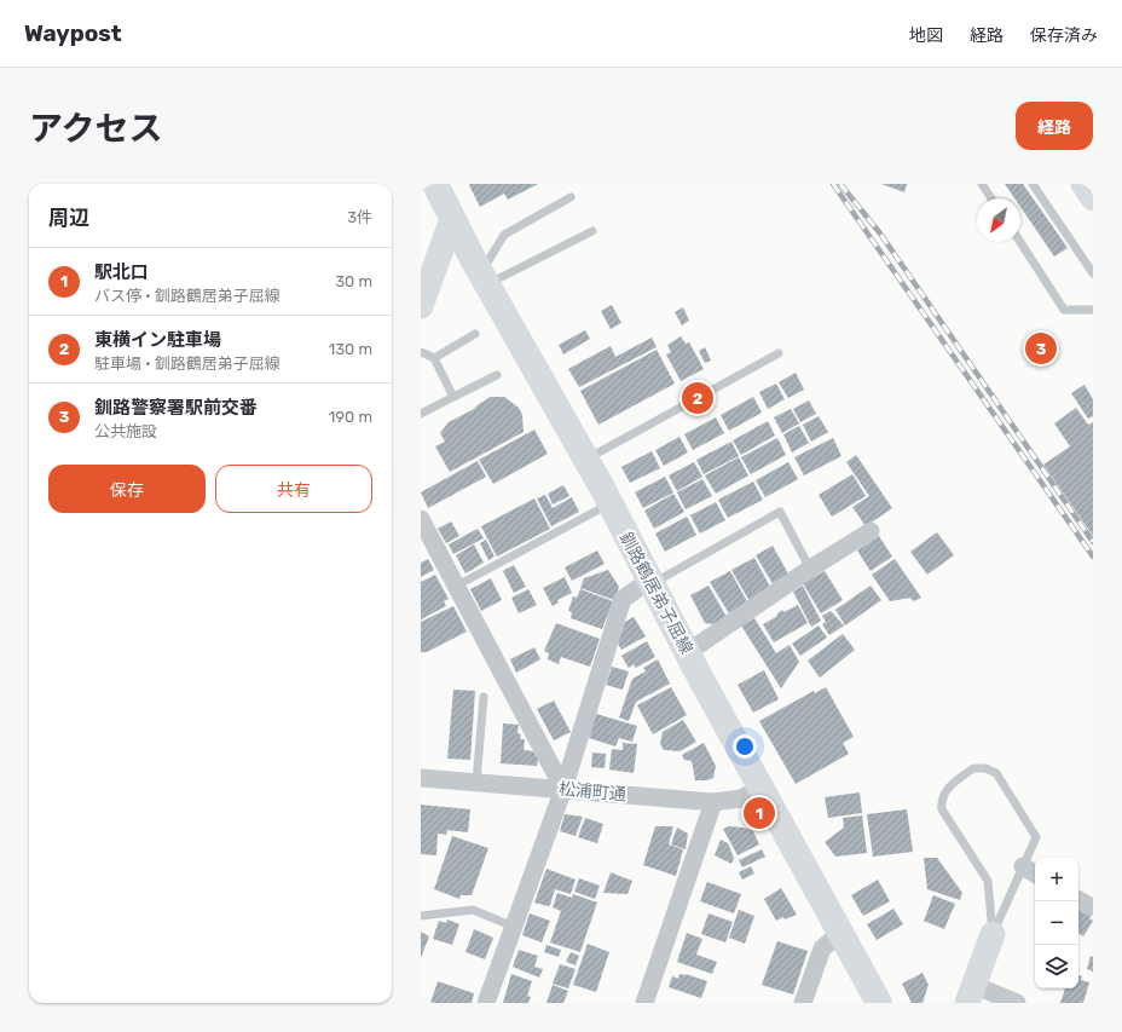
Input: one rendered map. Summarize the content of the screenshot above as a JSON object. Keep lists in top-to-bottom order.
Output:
{
  "streets": {
    "main road": ["釧路鶴居弟子屈線"],
    "street": ["松浦町通"]
  },
  "crossings": [
    ["釧路鶴居弟子屈線", "松浦町通"]
  ],
  "north": "bottom left",
  "page": {
    "header": "Waypost",
    "nav": ["地図", "経路", "保存済み"],
    "title": "アクセス",
    "buttons": [
      "経路",
      ["保存", "共有"]
    ],
    "heading": ["周辺", "3件"],
    "list": [
      {
        "mark": "1",
        "name": "駅北口",
        "note": "バス停 · 釧路鶴居弟子屈線",
        "value": "30 m"
      },
      {
        "mark": "2",
        "name": "東横イン駐車場",
        "note": "駐車場 · 釧路鶴居弟子屈線",
        "value": "130 m"
      },
      {
        "mark": "3",
        "name": "釧路警察署駅前交番",
        "note": "公共施設",
        "value": "190 m"
      }
    ],
    "pins": ["3", "2", "1"],
    "map_buttons": ["+", "−"]
  }
}
